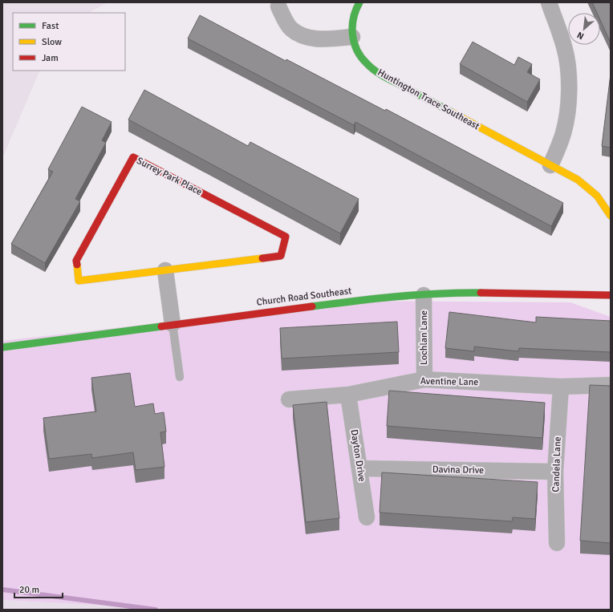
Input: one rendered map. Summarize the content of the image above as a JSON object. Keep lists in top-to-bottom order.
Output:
{
  "streets": {
    "street": [
      "Huntington Trace Southeast",
      "Surrey Park Place",
      "Church Road Southeast",
      "Lochlan Lane",
      "Aventine Lane",
      "Dayton Drive",
      "Candela Lane",
      "Davina Drive"
    ]
  },
  "crossings": [
    ["Church Road Southeast", "Lochlan Lane"],
    ["Lochlan Lane", "Aventine Lane"],
    ["Aventine Lane", "Dayton Drive"],
    ["Aventine Lane", "Candela Lane"],
    ["Dayton Drive", "Davina Drive"],
    ["Candela Lane", "Davina Drive"]
  ],
  "legend": ["Fast", "Slow", "Jam"],
  "scale_bar": "20 m",
  "north": "bottom left"
}
